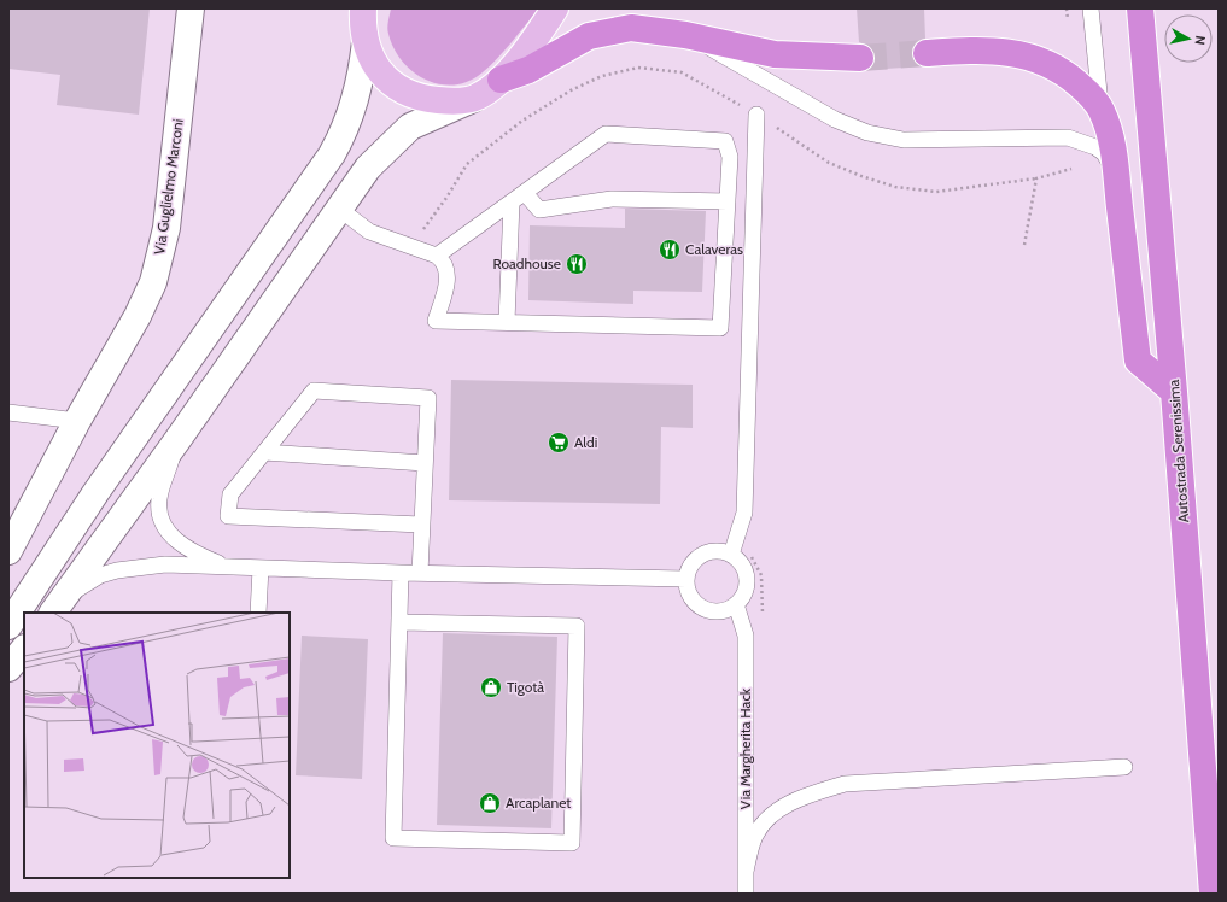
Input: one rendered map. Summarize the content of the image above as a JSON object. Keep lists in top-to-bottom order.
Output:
{
  "streets": {
    "highway": ["Autostrada Serenissima"],
    "street": ["Via Guglielmo Marconi"],
    "lane": ["Via Margherita Hack"]
  },
  "places": {
    "restaurant": ["Calaveras", "Roadhouse"],
    "supermarket": ["Aldi"],
    "shop": ["Tigotà", "Arcaplanet"]
  },
  "north": "right"
}
